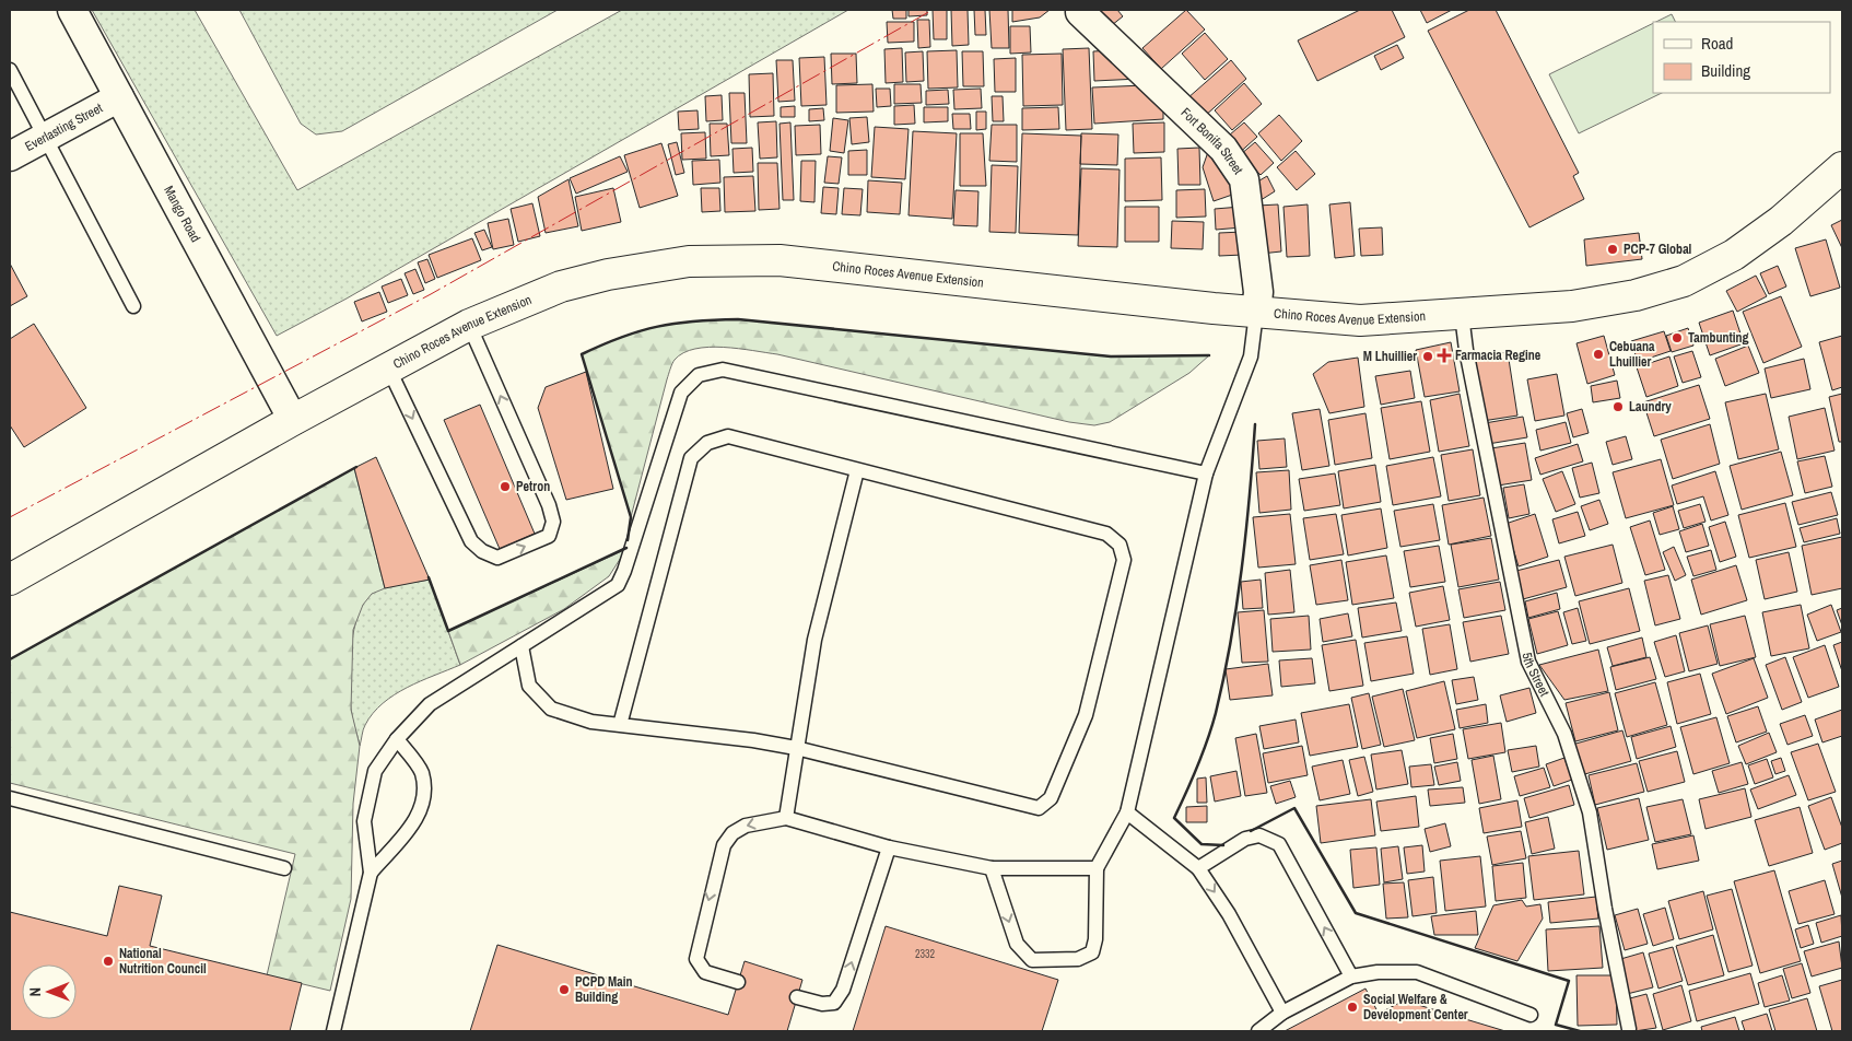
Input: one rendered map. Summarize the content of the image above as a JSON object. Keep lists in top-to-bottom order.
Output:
{
  "streets": {
    "main road": ["Chino Roces Avenue Extension"],
    "street": ["Everlasting Street", "Fort Bonifa Street", "Mango Road"],
    "lane": ["5th Street"]
  },
  "crossings": [
    ["Everlasting Street", "Mango Road"],
    ["Fort Bonifa Street", "Chino Roces Avenue Extension"],
    ["Mango Road", "Chino Roces Avenue Extension"],
    ["Chino Roces Avenue Extension", "5th Street"]
  ],
  "places": {
    "other": [
      "PCP-7 Global",
      "Tambunting",
      "Cebuana Lhuillier",
      "M Lhuillier",
      "Laundry",
      "Petron",
      "National Nutrition Council",
      "PCPD Main Building",
      "Social Welfare & Development Center"
    ],
    "health": ["Farmacia Regine"]
  },
  "house_numbers": ["2332"],
  "legend": ["Road", "Building"],
  "north": "left"
}
